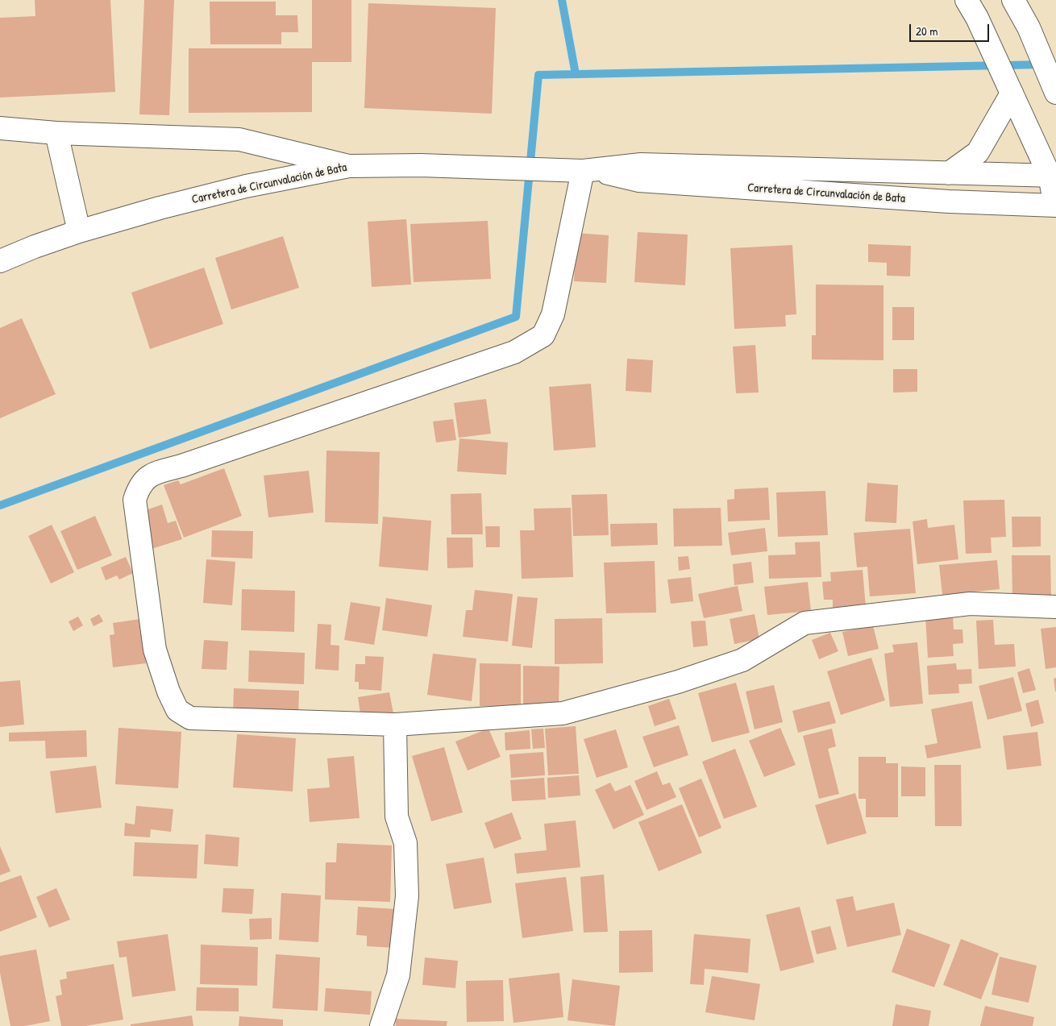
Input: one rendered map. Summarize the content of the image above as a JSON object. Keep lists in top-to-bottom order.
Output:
{
  "streets": {
    "street": ["Carretera de Circunvalación de Bata"]
  },
  "scale_bar": "20 m"
}
